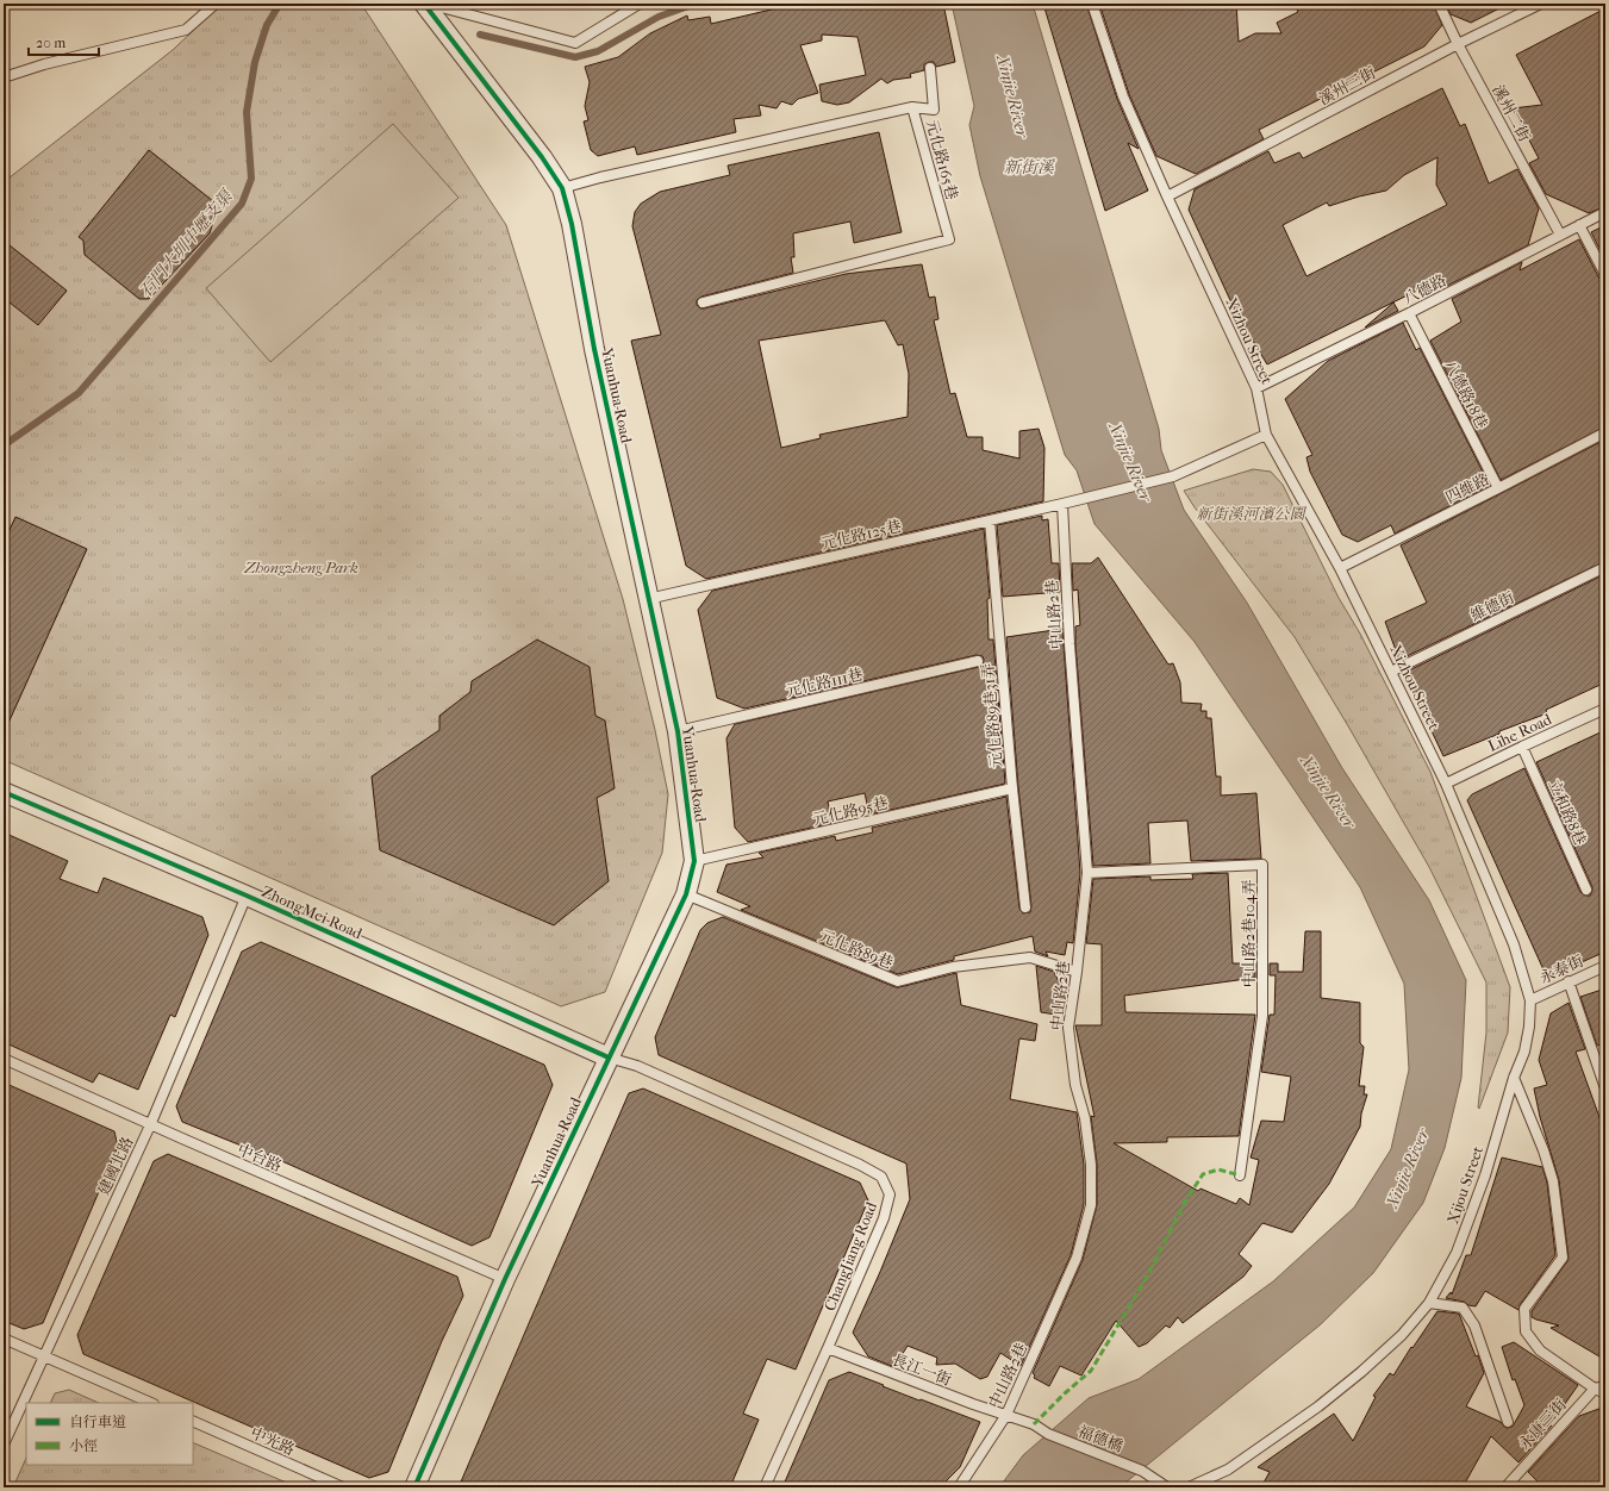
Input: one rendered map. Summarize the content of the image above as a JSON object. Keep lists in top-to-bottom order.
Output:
{
  "streets": {
    "street": ["Yuanhua Road", "ZhongMei Road"],
    "lane": [
      "溪州三街",
      "溪州二街",
      "元化路165巷",
      "八德路",
      "Xizhou Street",
      "八德路18巷",
      "四維路",
      "元化路125巷",
      "維德街",
      "中山路2巷",
      "元化路111巷",
      "元化路89巷31弄",
      "Lihe Road",
      "元化路95巷",
      "立和路8巷",
      "中山路2巷104弄",
      "元化路89巷",
      "永泰街",
      "中台路",
      "建國北路",
      "Xijou Street",
      "ChangJiang Road",
      "長江一街",
      "永康三街",
      "福德橋",
      "中光路"
    ]
  },
  "crossings": [
    ["溪州三街", "溪州二街"],
    ["溪州三街", "Xizhou Street"],
    ["溪州二街", "八德路"],
    ["元化路165巷", "Yuanhua Road"],
    ["八德路", "Xizhou Street"],
    ["八德路", "八德路18巷"],
    ["Xizhou Street", "四維路"],
    ["Xizhou Street", "元化路125巷"],
    ["Xizhou Street", "維德街"],
    ["Xizhou Street", "Lihe Road"],
    ["Xizhou Street", "Xijou Street"],
    ["八德路18巷", "四維路"],
    ["Yuanhua Road", "元化路125巷"],
    ["Yuanhua Road", "元化路111巷"],
    ["Yuanhua Road", "元化路95巷"],
    ["Yuanhua Road", "ZhongMei Road"],
    ["Yuanhua Road", "元化路89巷"],
    ["Yuanhua Road", "中台路"],
    ["Yuanhua Road", "ChangJiang Road"],
    ["元化路125巷", "中山路2巷"],
    ["元化路125巷", "元化路89巷31弄"],
    ["中山路2巷", "中山路2巷104弄"],
    ["中山路2巷", "元化路89巷"],
    ["中山路2巷", "長江一街"],
    ["元化路89巷31弄", "元化路95巷"],
    ["Lihe Road", "立和路8巷"],
    ["Lihe Road", "Xijou Street"],
    ["ZhongMei Road", "建國北路"],
    ["ZhongMei Road", "ChangJiang Road"],
    ["永泰街", "Xijou Street"],
    ["中台路", "建國北路"],
    ["ChangJiang Road", "長江一街"],
    ["長江一街", "福德橋"]
  ],
  "water": ["Xinjie River", "新街溪", "石門大圳中壢支渠"],
  "parks": ["新街溪河濱公園", "Zhongzheng Park"],
  "legend": ["自行車道", "小徑"],
  "scale_bar": "20 m"
}
